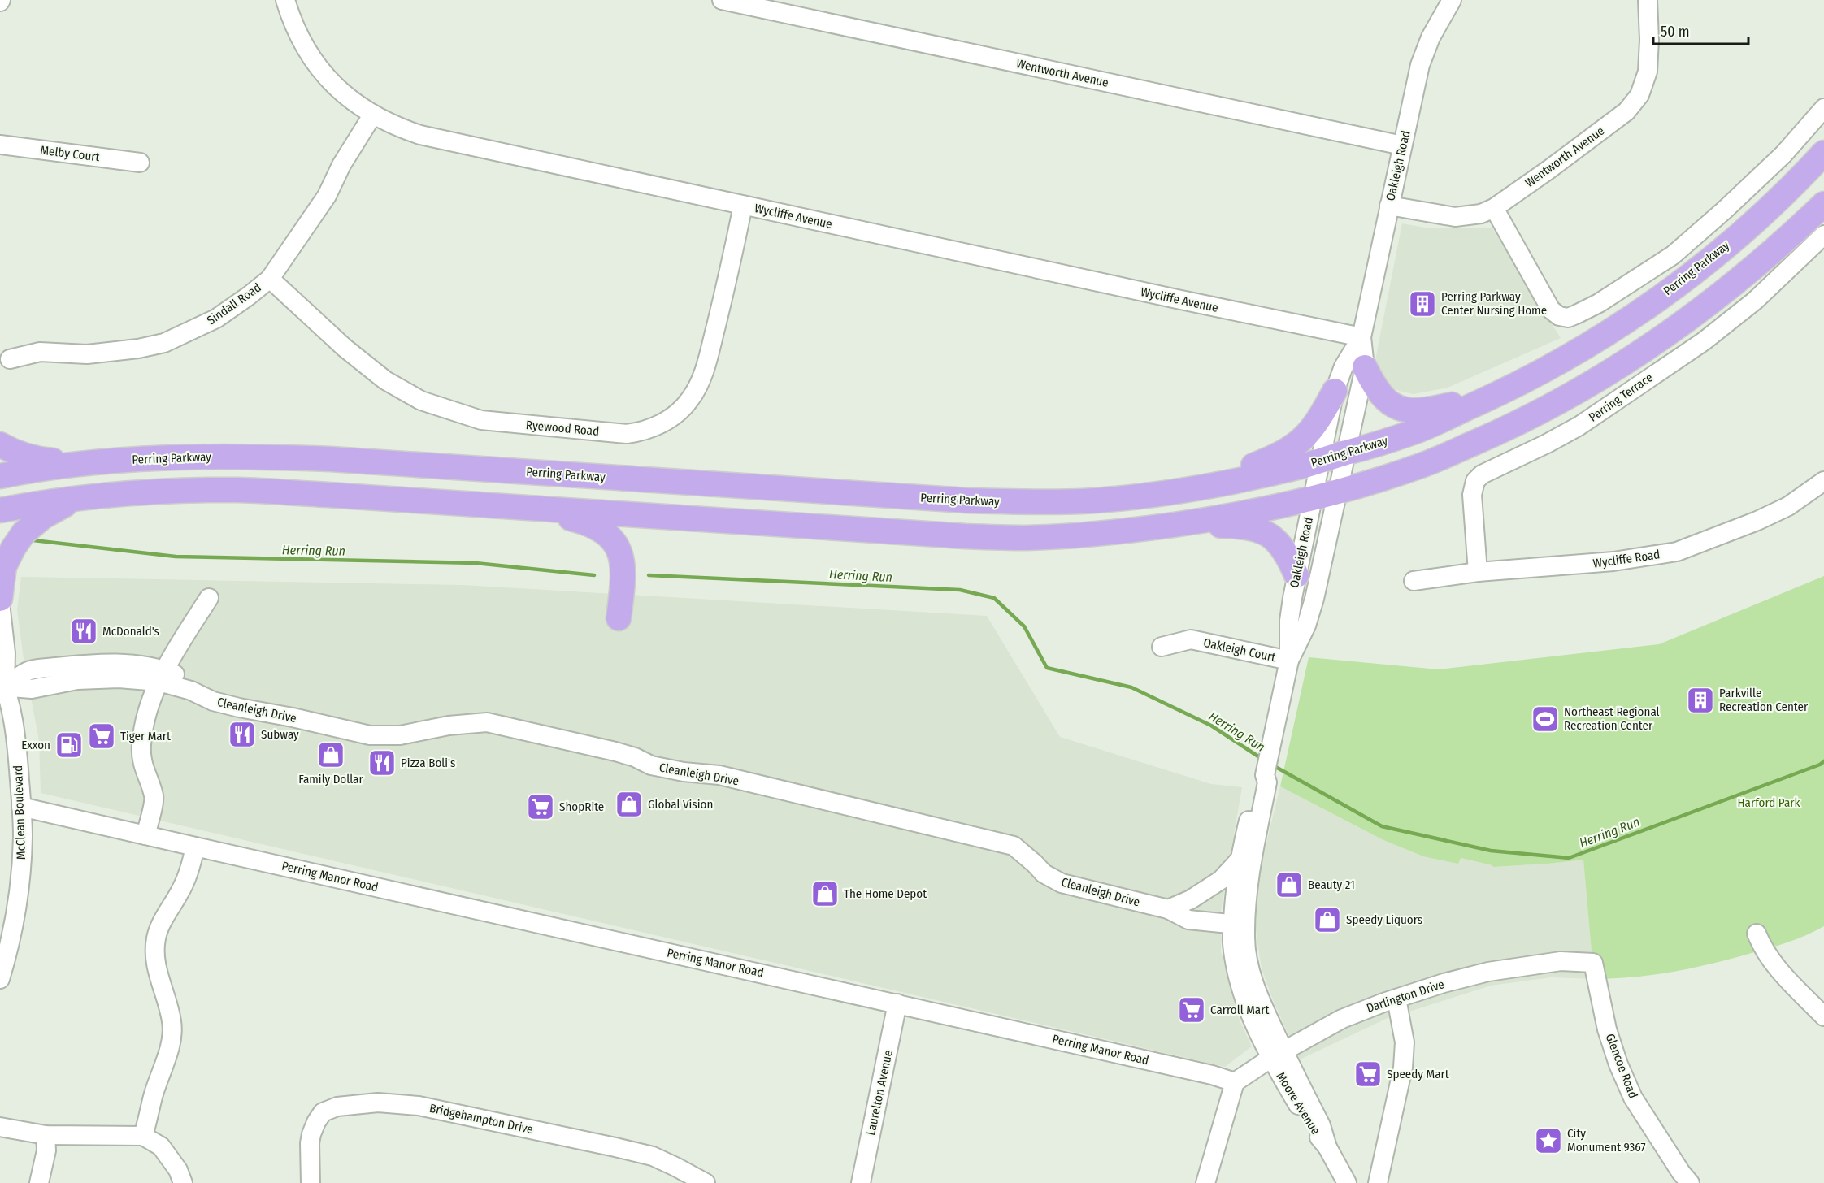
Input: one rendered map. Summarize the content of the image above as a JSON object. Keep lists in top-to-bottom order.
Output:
{
  "streets": {
    "main road": ["Perring Parkway"],
    "street": [
      "Wentworth Avenue",
      "Melby Court",
      "Oakleigh Road",
      "Wycliffe Avenue",
      "Sindall Road",
      "Perring Terrace",
      "Ryewood Road",
      "Wycliffe Road",
      "Oakleigh Court",
      "Cleanleigh Drive",
      "McClean Boulevard",
      "Perring Manor Road",
      "Darlington Drive",
      "Glencoe Road",
      "Laurelton Avenue",
      "Moore Avenue",
      "Bridgehampton Drive"
    ]
  },
  "crossings": [
    ["Wentworth Avenue", "Oakleigh Road"],
    ["Oakleigh Road", "Wycliffe Avenue"],
    ["Oakleigh Road", "Perring Parkway"],
    ["Oakleigh Road", "Oakleigh Court"],
    ["Oakleigh Road", "Cleanleigh Drive"],
    ["Oakleigh Road", "Darlington Drive"],
    ["Oakleigh Road", "Moore Avenue"],
    ["Wycliffe Avenue", "Sindall Road"],
    ["Wycliffe Avenue", "Ryewood Road"],
    ["Sindall Road", "Ryewood Road"],
    ["Perring Terrace", "Wycliffe Road"],
    ["Cleanleigh Drive", "McClean Boulevard"],
    ["McClean Boulevard", "Perring Manor Road"],
    ["Perring Manor Road", "Darlington Drive"],
    ["Perring Manor Road", "Laurelton Avenue"],
    ["Darlington Drive", "Glencoe Road"],
    ["Darlington Drive", "Moore Avenue"]
  ],
  "water": ["Herring Run"],
  "parks": ["Harford Park"],
  "places": {
    "building": ["Perring Parkway Center Nursing Home", "Parkville Recreation Center"],
    "restaurant": ["McDonald's", "Subway", "Pizza Boli's"],
    "sports": ["Northeast Regional Recreation Center"],
    "supermarket": [
      "Tiger Mart",
      "ShopRite",
      "Carroll Mart",
      "Speedy Mart"
    ],
    "fuel station": ["Exxon"],
    "shop": [
      "Family Dollar",
      "Global Vision",
      "Beauty 21",
      "The Home Depot",
      "Speedy Liquors"
    ],
    "place": ["City Monument 9367"]
  },
  "scale_bar": "50 m"
}
